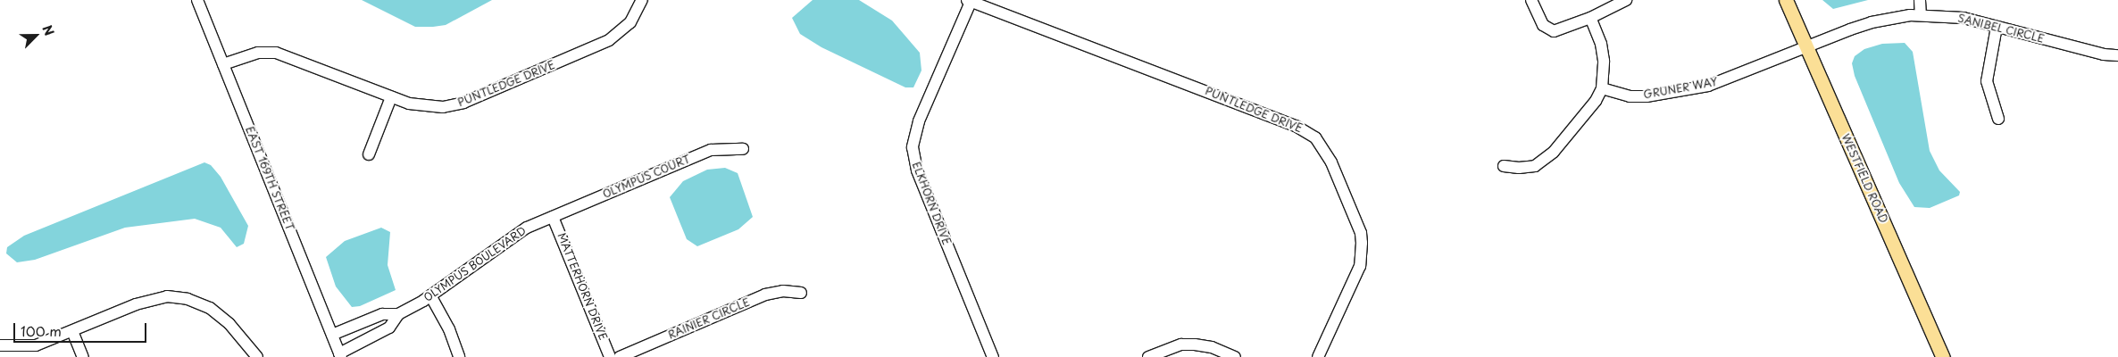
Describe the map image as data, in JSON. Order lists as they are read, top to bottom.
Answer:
{
  "streets": {
    "main road": ["WESTFIELD ROAD"],
    "street": [
      "SANIBEL CIRCLE",
      "PUNTLEDGE DRIVE",
      "GRUNER WAY",
      "OLYMPUS COURT",
      "EAST 169TH STREET",
      "ELKHORN DRIVE",
      "OLYMPUS BOULEVARD",
      "MATTERHORN DRIVE",
      "RAINIER CIRCLE"
    ]
  },
  "crossings": [
    ["SANIBEL CIRCLE", "GRUNER WAY"],
    ["SANIBEL CIRCLE", "WESTFIELD ROAD"],
    ["PUNTLEDGE DRIVE", "EAST 169TH STREET"],
    ["PUNTLEDGE DRIVE", "ELKHORN DRIVE"],
    ["GRUNER WAY", "WESTFIELD ROAD"],
    ["OLYMPUS COURT", "OLYMPUS BOULEVARD"],
    ["OLYMPUS COURT", "MATTERHORN DRIVE"],
    ["EAST 169TH STREET", "OLYMPUS BOULEVARD"],
    ["OLYMPUS BOULEVARD", "MATTERHORN DRIVE"]
  ],
  "scale_bar": "100 m",
  "north": "top right"
}
